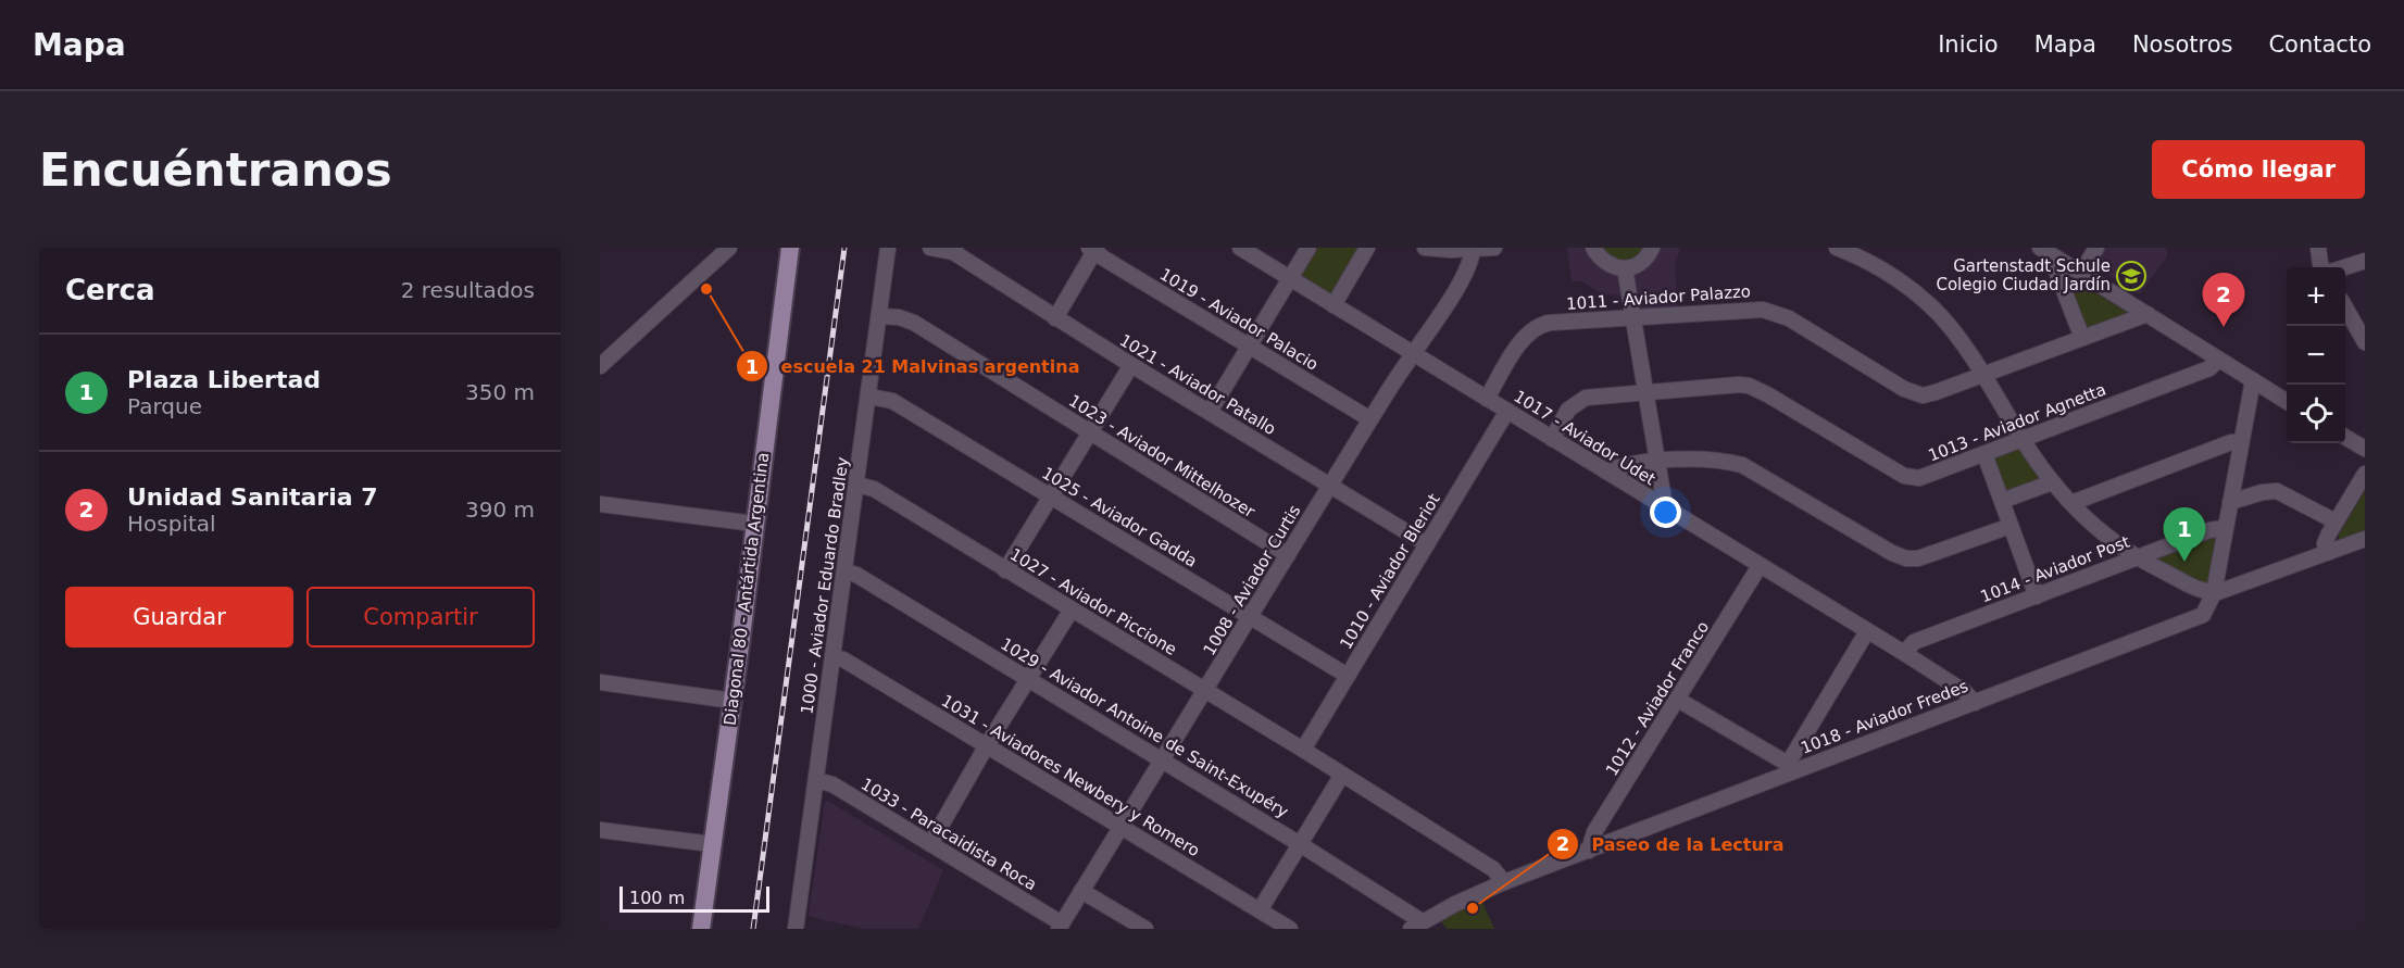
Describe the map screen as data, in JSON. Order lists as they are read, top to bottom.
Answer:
{
  "streets": {
    "main road": ["Diagonal 80 - Antártida Argentina"],
    "street": [
      "1011 - Aviador Palazzo",
      "1019 - Aviador Palacio",
      "1021 - Aviador Patallo",
      "1013 - Aviador Agnetta",
      "1017 - Aviador Udet",
      "1023 - Aviador Mittelhozer",
      "1025 - Aviador Gadda",
      "1014 - Aviador Post",
      "1010 - Aviador Bleriot",
      "1008 - Aviador Curtis",
      "1000 - Aviador Eduardo Bradley",
      "1027 - Aviador Piccione",
      "1012 - Aviador Franco",
      "1018 - Aviador Fredes",
      "1029 - Aviador Antoine de Saint-Exupéry",
      "1031 - Aviadores Newbery y Romero",
      "1033 - Paracaidista Roca"
    ]
  },
  "crossings": [
    ["1011 - Aviador Palazzo", "1017 - Aviador Udet"],
    ["1019 - Aviador Palacio", "1008 - Aviador Curtis"],
    ["1021 - Aviador Patallo", "1010 - Aviador Bleriot"],
    ["1021 - Aviador Patallo", "1008 - Aviador Curtis"],
    ["1013 - Aviador Agnetta", "1017 - Aviador Udet"],
    ["1017 - Aviador Udet", "1014 - Aviador Post"],
    ["1017 - Aviador Udet", "1010 - Aviador Bleriot"],
    ["1017 - Aviador Udet", "1008 - Aviador Curtis"],
    ["1017 - Aviador Udet", "1012 - Aviador Franco"],
    ["1017 - Aviador Udet", "1018 - Aviador Fredes"],
    ["1023 - Aviador Mittelhozer", "1008 - Aviador Curtis"],
    ["1023 - Aviador Mittelhozer", "1000 - Aviador Eduardo Bradley"],
    ["1025 - Aviador Gadda", "1010 - Aviador Bleriot"],
    ["1025 - Aviador Gadda", "1008 - Aviador Curtis"],
    ["1025 - Aviador Gadda", "1000 - Aviador Eduardo Bradley"],
    ["1010 - Aviador Bleriot", "1027 - Aviador Piccione"],
    ["1008 - Aviador Curtis", "1027 - Aviador Piccione"],
    ["1008 - Aviador Curtis", "1029 - Aviador Antoine de Saint-Exupéry"],
    ["1008 - Aviador Curtis", "1031 - Aviadores Newbery y Romero"],
    ["1008 - Aviador Curtis", "1033 - Paracaidista Roca"],
    ["1000 - Aviador Eduardo Bradley", "1027 - Aviador Piccione"],
    ["1000 - Aviador Eduardo Bradley", "1029 - Aviador Antoine de Saint-Exupéry"],
    ["1000 - Aviador Eduardo Bradley", "1031 - Aviadores Newbery y Romero"],
    ["1000 - Aviador Eduardo Bradley", "1033 - Paracaidista Roca"],
    ["1027 - Aviador Piccione", "1018 - Aviador Fredes"],
    ["1012 - Aviador Franco", "1018 - Aviador Fredes"],
    ["1018 - Aviador Fredes", "1029 - Aviador Antoine de Saint-Exupéry"]
  ],
  "places": {
    "school or university": ["Gartenstadt Schule Colegio Ciudad Jardín"],
    "other": ["escuela 21 Malvinas argentina", "Paseo de la Lectura"]
  },
  "scale_bar": "100 m",
  "page": {
    "header": "Mapa",
    "nav": [
      "Inicio",
      "Mapa",
      "Nosotros",
      "Contacto"
    ],
    "buttons": [
      "Cómo llegar",
      ["Guardar", "Compartir"]
    ],
    "title": "Encuéntranos",
    "heading": ["Cerca", "2 resultados"],
    "map_buttons": ["+", "−"],
    "pins": ["2", "1"],
    "list": [
      {
        "mark": "1",
        "name": "Plaza Libertad",
        "note": "Parque",
        "value": "350 m"
      },
      {
        "mark": "2",
        "name": "Unidad Sanitaria 7",
        "note": "Hospital",
        "value": "390 m"
      }
    ],
    "scale": "100 m"
  }
}
